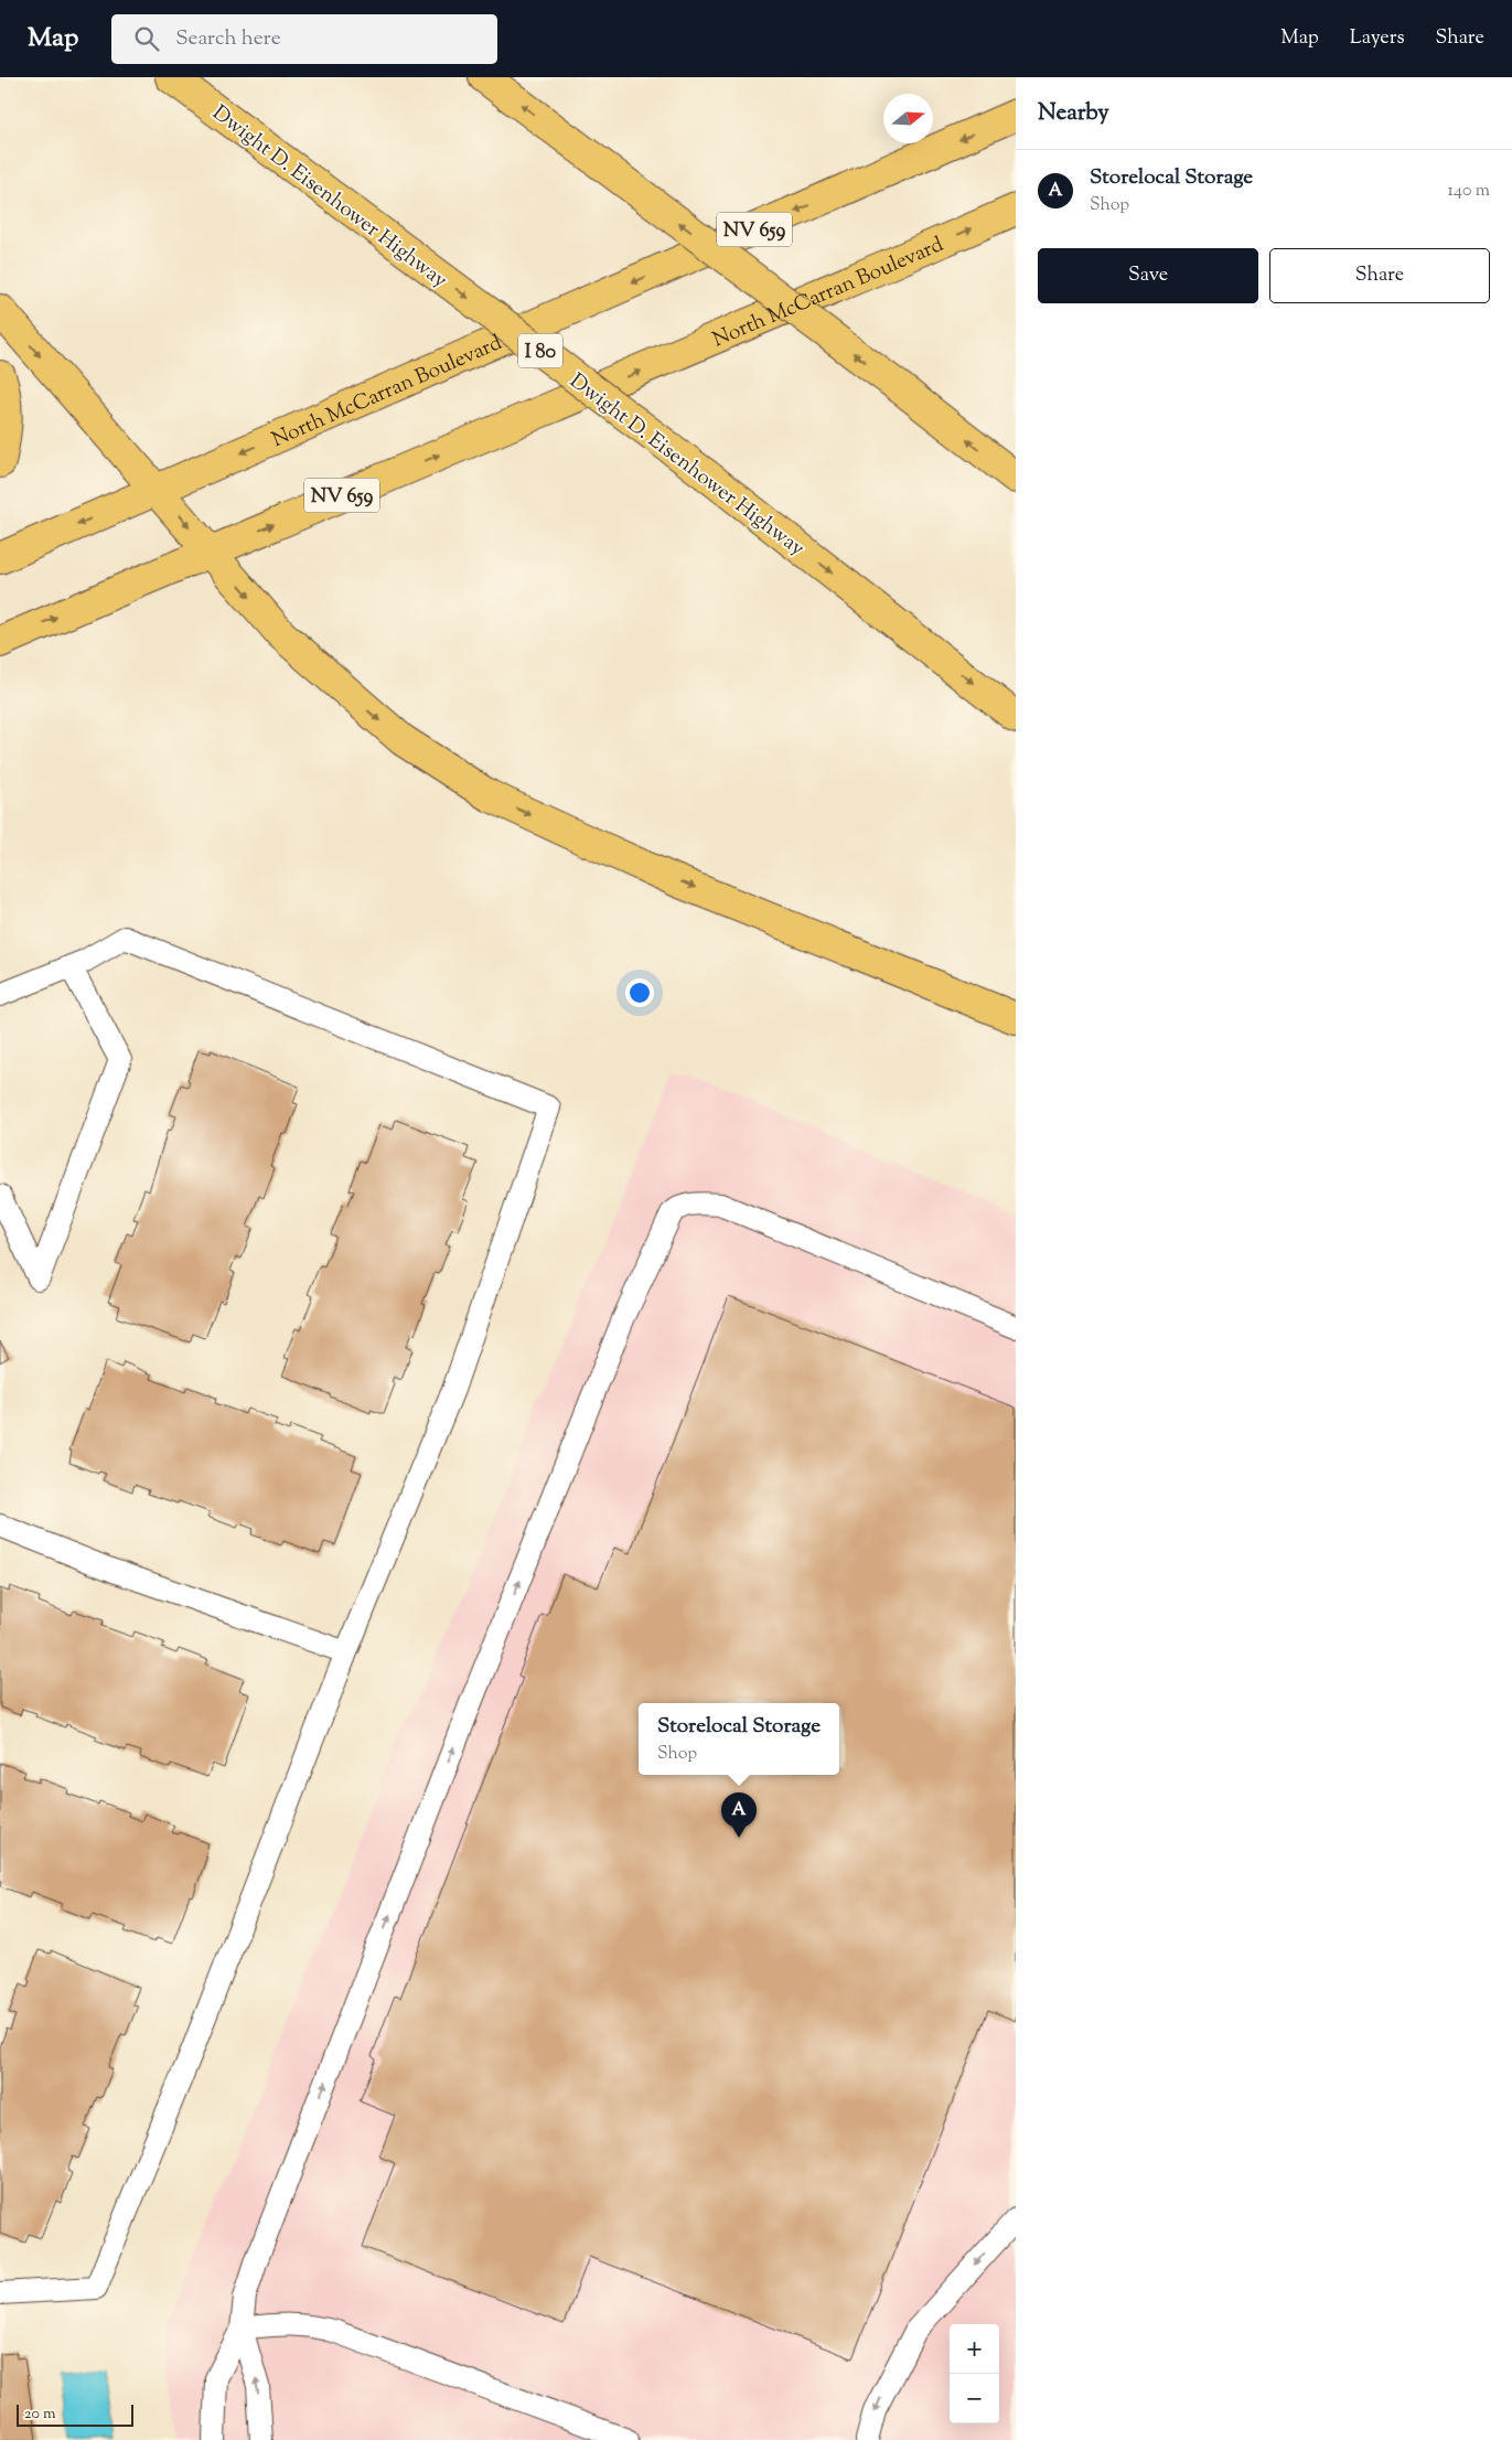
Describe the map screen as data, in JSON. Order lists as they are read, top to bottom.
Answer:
{
  "streets": {
    "main road": [
      "Dwight D. Eisenhower Highway",
      "NV 659",
      "North McCarran Boulevard",
      "I 80"
    ]
  },
  "scale_bar": "20 m",
  "north": "right",
  "page": {
    "header": "Map",
    "search": "Search here",
    "nav": ["Map", "Layers", "Share"],
    "heading": "Nearby",
    "list": [
      {
        "mark": "A",
        "name": "Storelocal Storage",
        "note": "Shop",
        "value": "140 m"
      }
    ],
    "buttons": ["Save", "Share"],
    "popup": ["Storelocal Storage", "Shop"],
    "pins": "A",
    "map_buttons": ["+", "−"],
    "scale": "20 m"
  }
}
